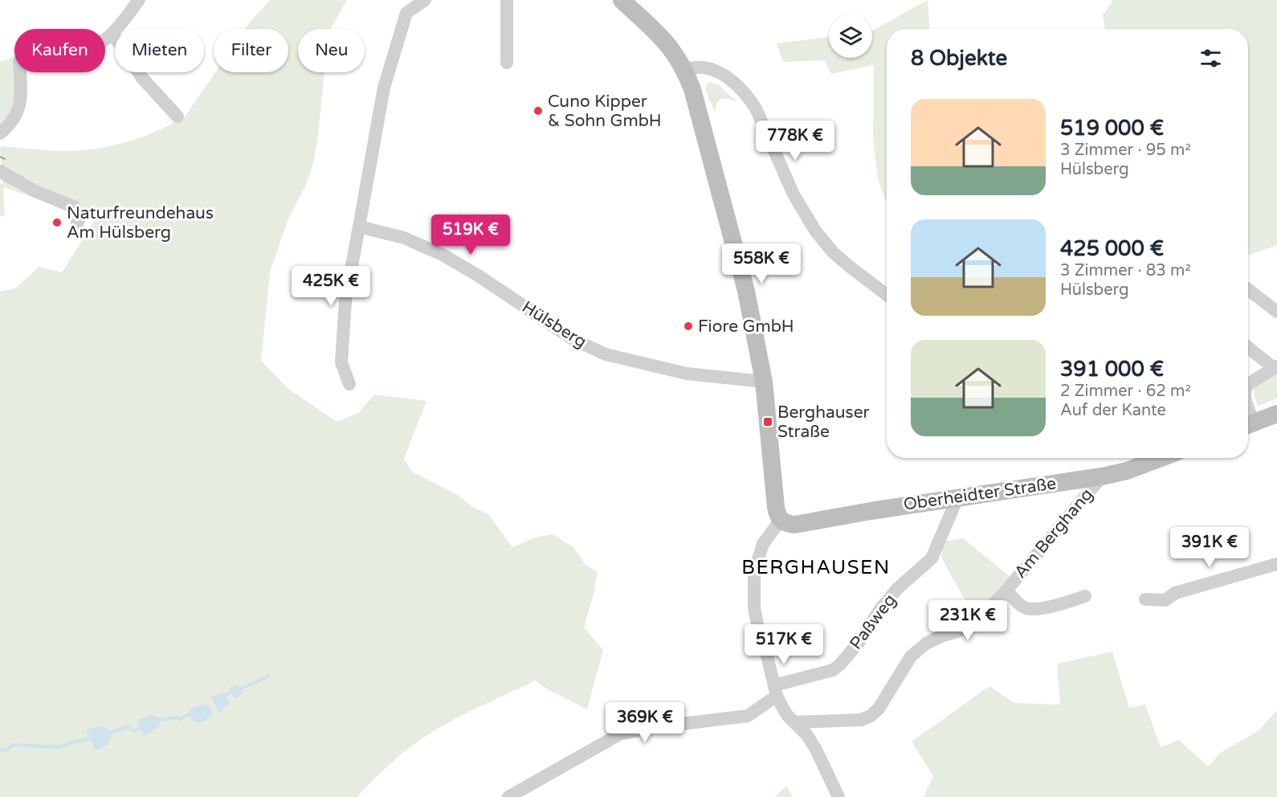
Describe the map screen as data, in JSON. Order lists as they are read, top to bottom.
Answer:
{
  "streets": {
    "street": [
      "Hülsberg",
      "Oberheidter Straße",
      "Am Berghang",
      "Paßweg"
    ]
  },
  "crossings": [
    ["Oberheidter Straße", "Am Berghang"],
    ["Oberheidter Straße", "Paßweg"]
  ],
  "districts": ["BERGHAUSEN"],
  "places": {
    "other": ["Cuno Kipper & Sohn GmbH", "Naturfreundehaus Am Hülsberg", "Fiore GmbH"],
    "transit": ["Berghauser Straße"]
  },
  "page": {
    "chip": [
      "Kaufen",
      "Mieten",
      "Filter",
      "Neu"
    ],
    "heading": "8 Objekte",
    "list": [
      {
        "name": "519 000 €",
        "note": "3 Zimmer · 95 m² · Hülsberg"
      },
      {
        "name": "425 000 €",
        "note": "3 Zimmer · 83 m² · Hülsberg"
      },
      {
        "name": "391 000 €",
        "note": "2 Zimmer · 62 m² · Auf der Kante"
      }
    ],
    "price": [
      "778K €",
      "519K €",
      "558K €",
      "425K €",
      "391K €",
      "231K €",
      "517K €",
      "369K €"
    ]
  }
}
